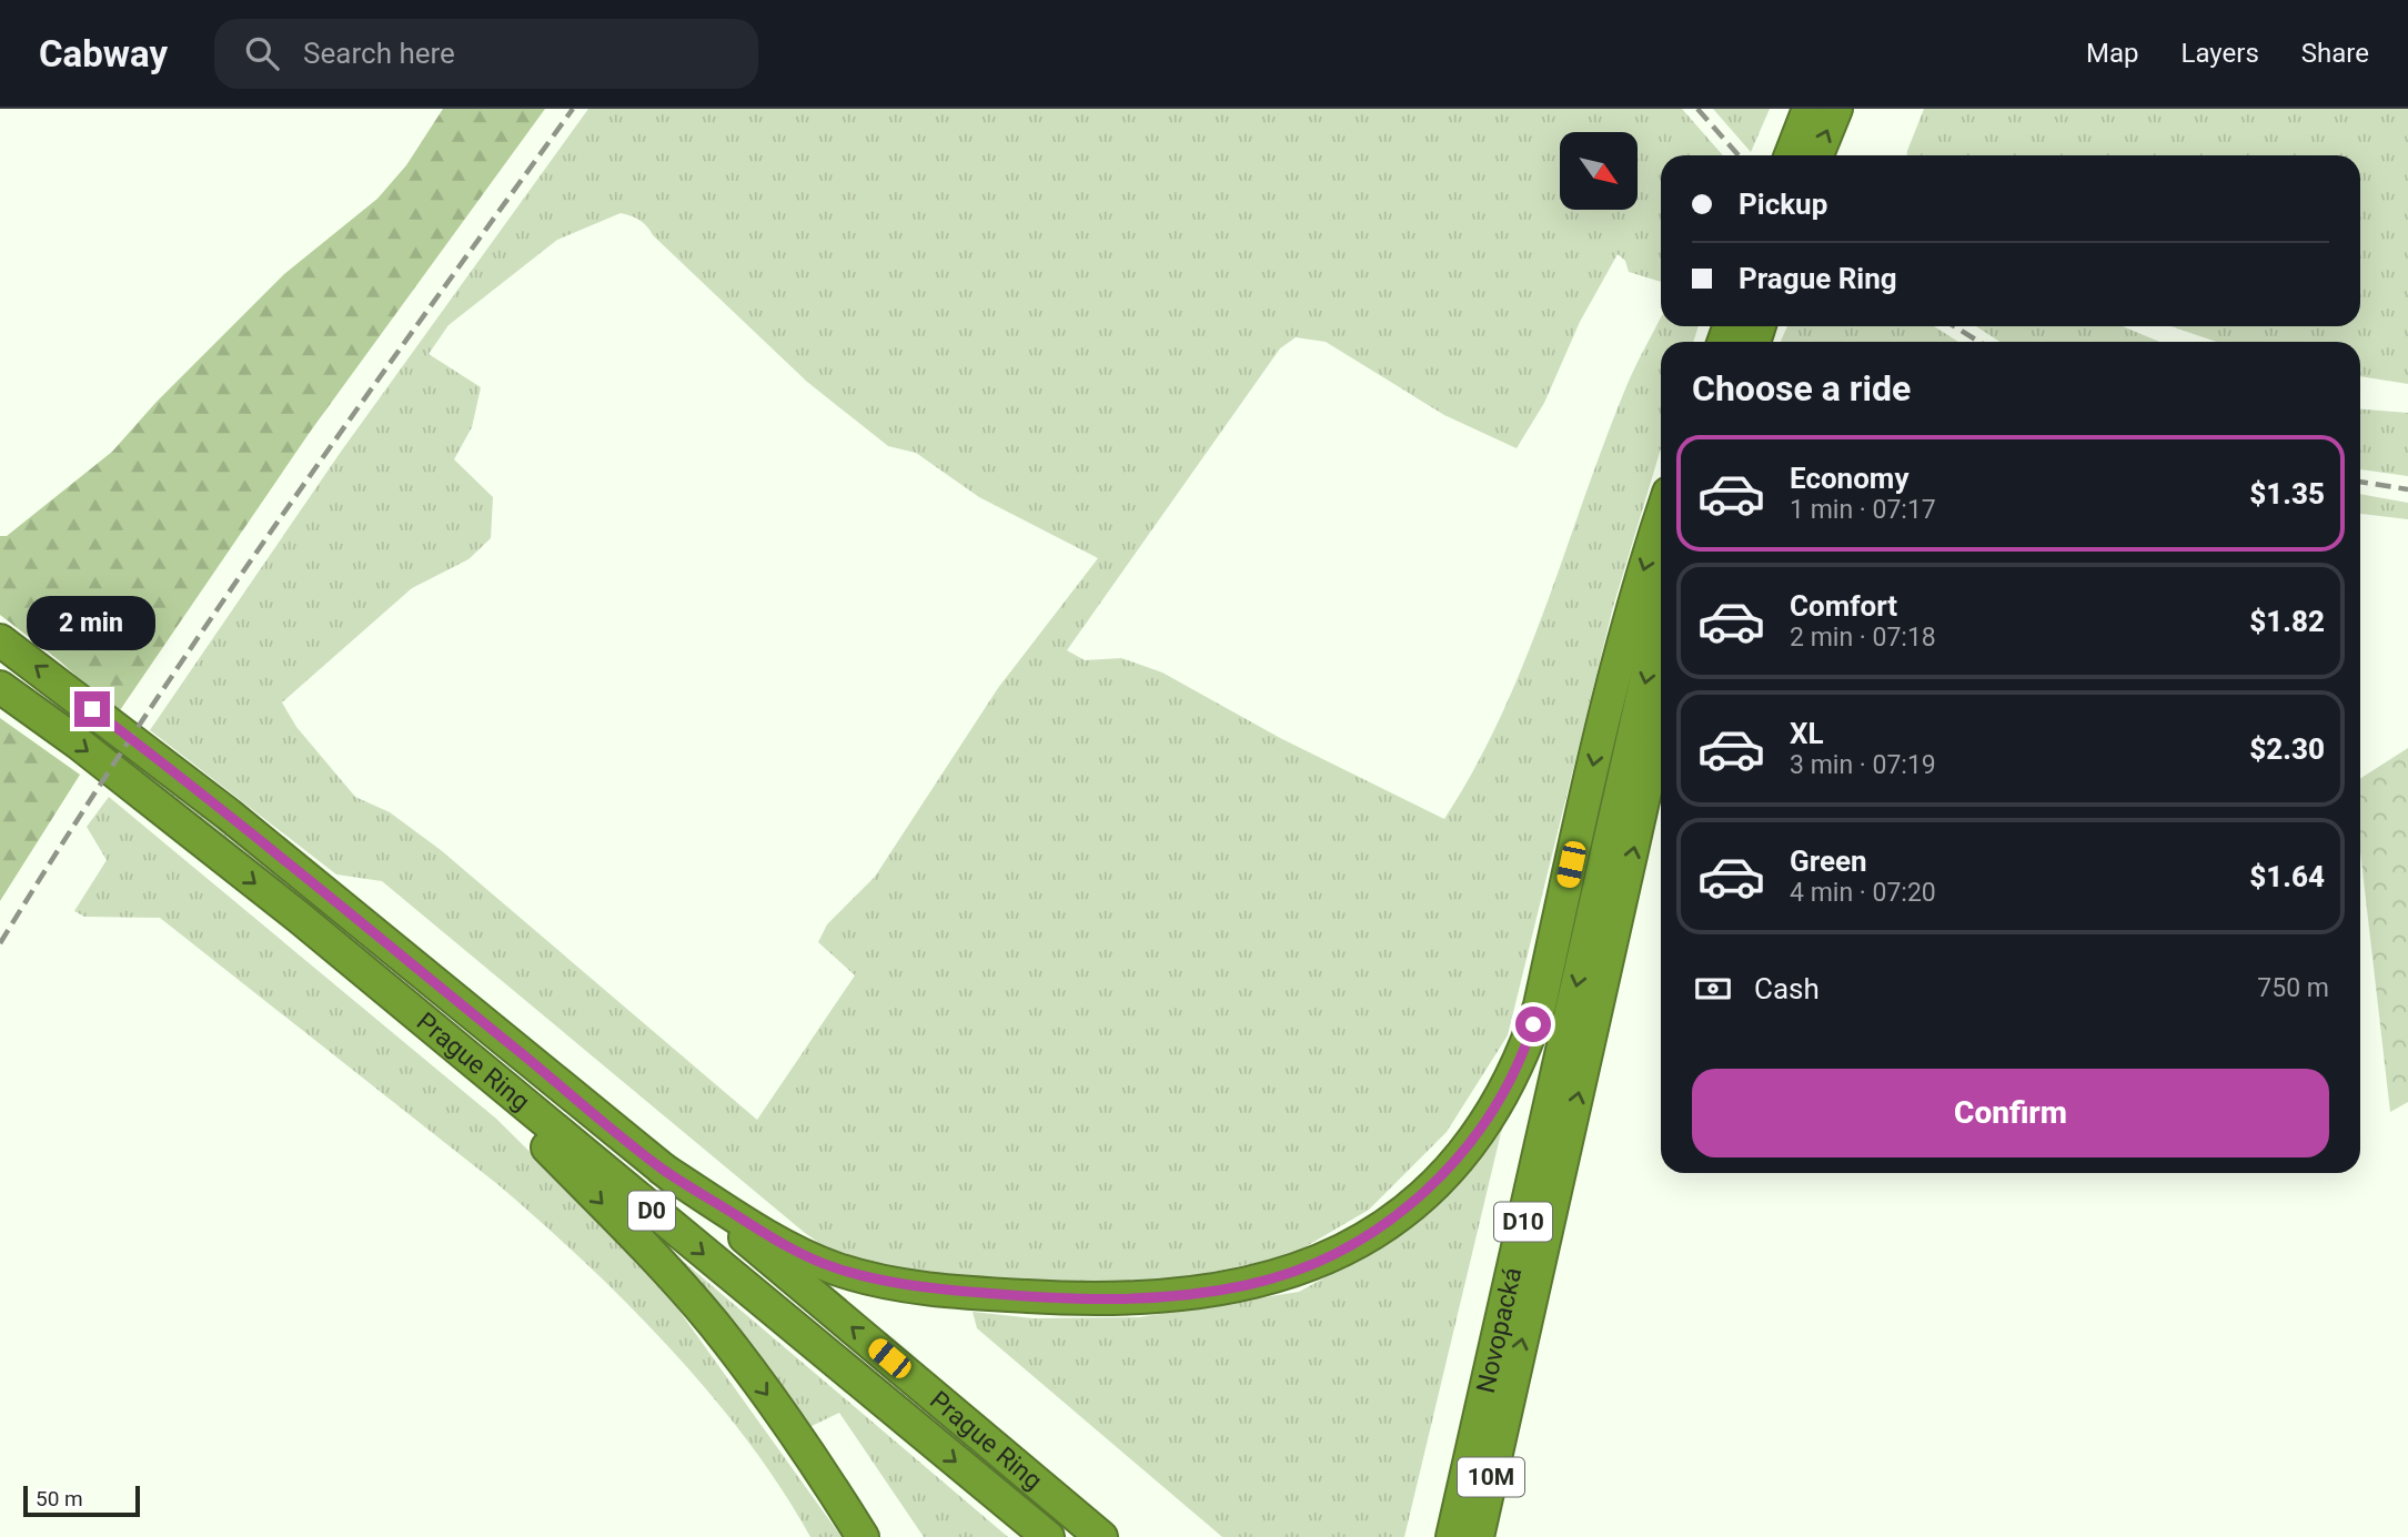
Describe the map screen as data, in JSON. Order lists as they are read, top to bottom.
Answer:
{
  "streets": {
    "highway": [
      "Prague Ring",
      "D0",
      "D10",
      "Novopacká",
      "10M"
    ]
  },
  "scale_bar": "50 m",
  "north": "bottom right",
  "page": {
    "header": "Cabway",
    "search": "Search here",
    "nav": ["Map", "Layers", "Share"],
    "banner": ["Pickup", "Prague Ring"],
    "heading": "Choose a ride",
    "list": [
      {
        "name": "Economy",
        "note": "1 min · 07:17",
        "value": "$1.35"
      },
      {
        "name": "Comfort",
        "note": "2 min · 07:18",
        "value": "$1.82"
      },
      {
        "name": "XL",
        "note": "3 min · 07:19",
        "value": "$2.30"
      },
      {
        "name": "Green",
        "note": "4 min · 07:20",
        "value": "$1.64"
      }
    ],
    "bubble": "2 min",
    "pay": ["Cash", "750 m"],
    "buttons": "Confirm",
    "scale": "50 m"
  }
}
